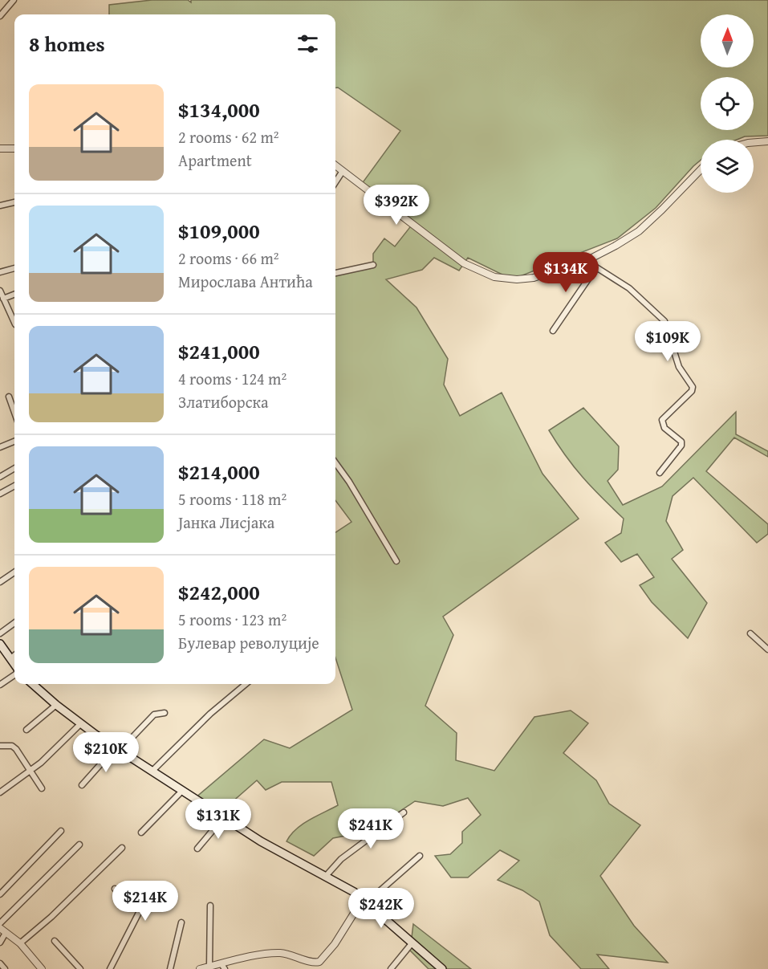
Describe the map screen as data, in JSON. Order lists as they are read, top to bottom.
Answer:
{
  "north": "top",
  "page": {
    "heading": "8 homes",
    "list": [
      {
        "name": "$134,000",
        "note": "2 rooms · 62 m² · Apartment"
      },
      {
        "name": "$109,000",
        "note": "2 rooms · 66 m² · Мирослава Антића"
      },
      {
        "name": "$241,000",
        "note": "4 rooms · 124 m² · Златиборска"
      },
      {
        "name": "$214,000",
        "note": "5 rooms · 118 m² · Јанка Лисјака"
      },
      {
        "name": "$242,000",
        "note": "5 rooms · 123 m² · Булевар револуције"
      }
    ],
    "price": [
      "$392K",
      "$134K",
      "$109K",
      "$210K",
      "$131K",
      "$241K",
      "$214K",
      "$242K"
    ]
  }
}
